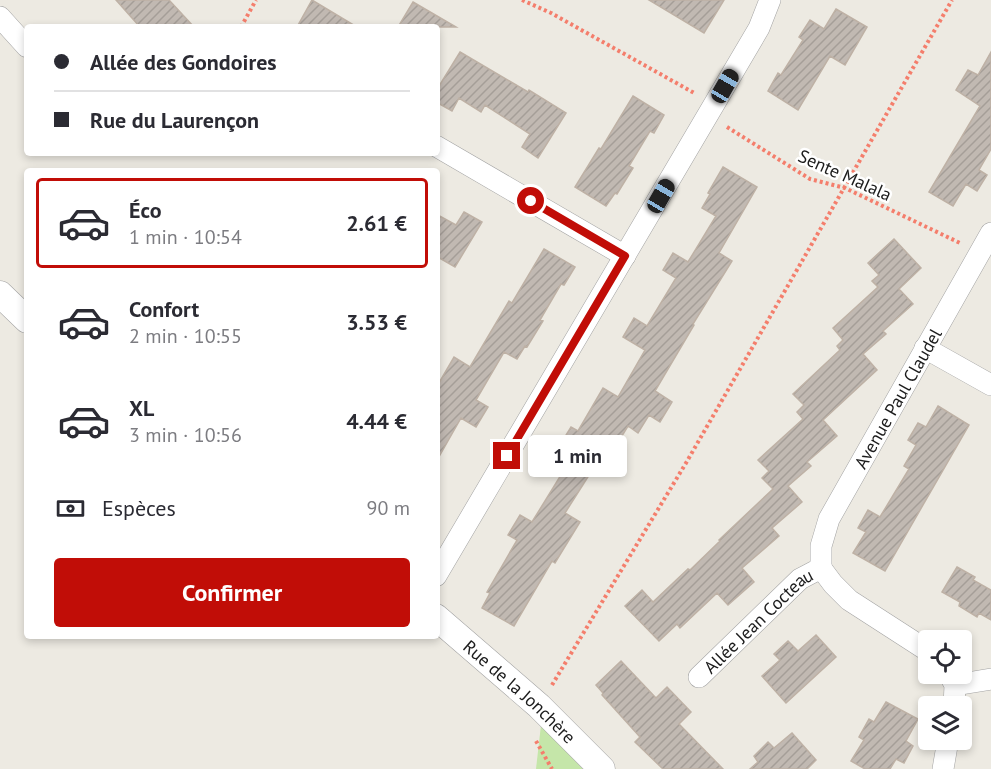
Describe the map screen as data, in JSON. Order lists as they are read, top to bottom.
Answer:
{
  "streets": {
    "street": ["Avenue Paul Claudel", "Allée Jean Cocteau", "Rue de la Jonchère"],
    "path": ["Sente Malala"]
  },
  "crossings": [
    ["Sente Malala", "Avenue Paul Claudel"],
    ["Avenue Paul Claudel", "Allée Jean Cocteau"]
  ],
  "page": {
    "banner": ["Allée des Gondoires", "Rue du Laurençon"],
    "list": [
      {
        "name": "Éco",
        "note": "1 min · 10:54",
        "value": "2.61 €"
      },
      {
        "name": "Confort",
        "note": "2 min · 10:55",
        "value": "3.53 €"
      },
      {
        "name": "XL",
        "note": "3 min · 10:56",
        "value": "4.44 €"
      }
    ],
    "bubble": "1 min",
    "pay": ["Espèces", "90 m"],
    "buttons": "Confirmer"
  }
}
